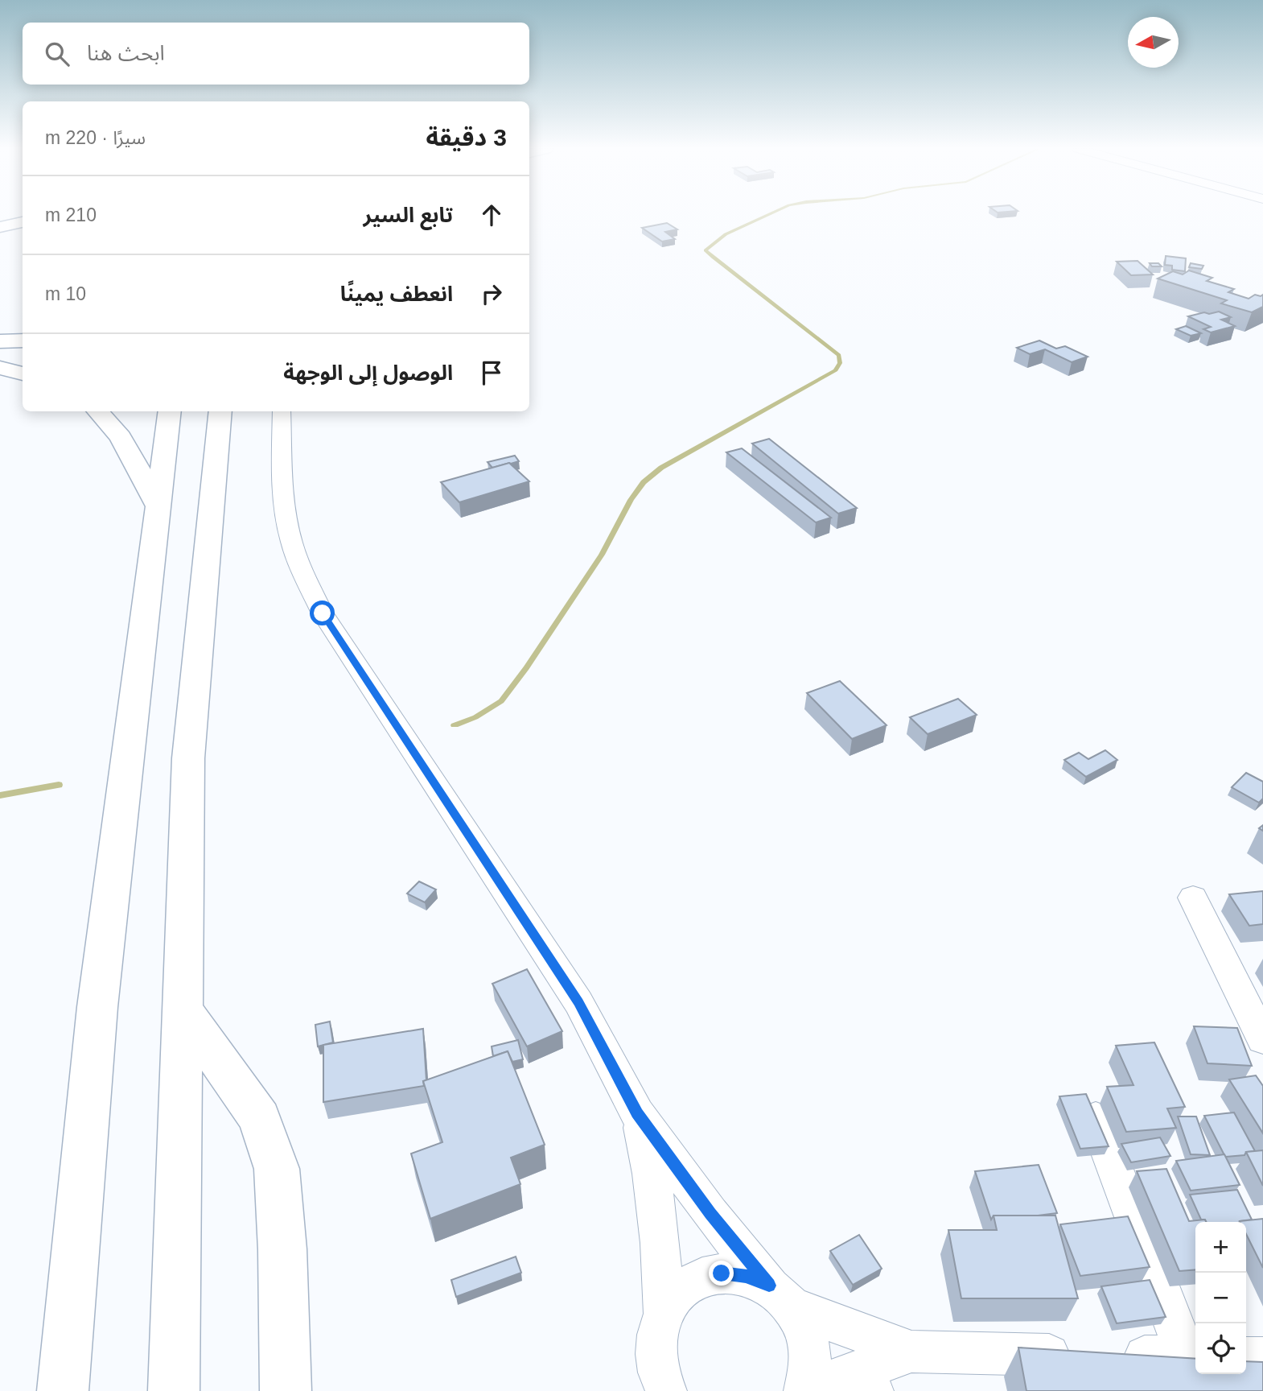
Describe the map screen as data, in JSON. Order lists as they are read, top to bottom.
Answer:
{
  "north": "left",
  "page": {
    "search": "ابحث هنا",
    "heading": ["3 دقيقة", "سيرًا · 220 m"],
    "list": [
      ["تابع السير", "210 m"],
      ["انعطف يمينًا", "10 m"],
      "الوصول إلى الوجهة"
    ],
    "map_buttons": ["+", "−"]
  }
}
